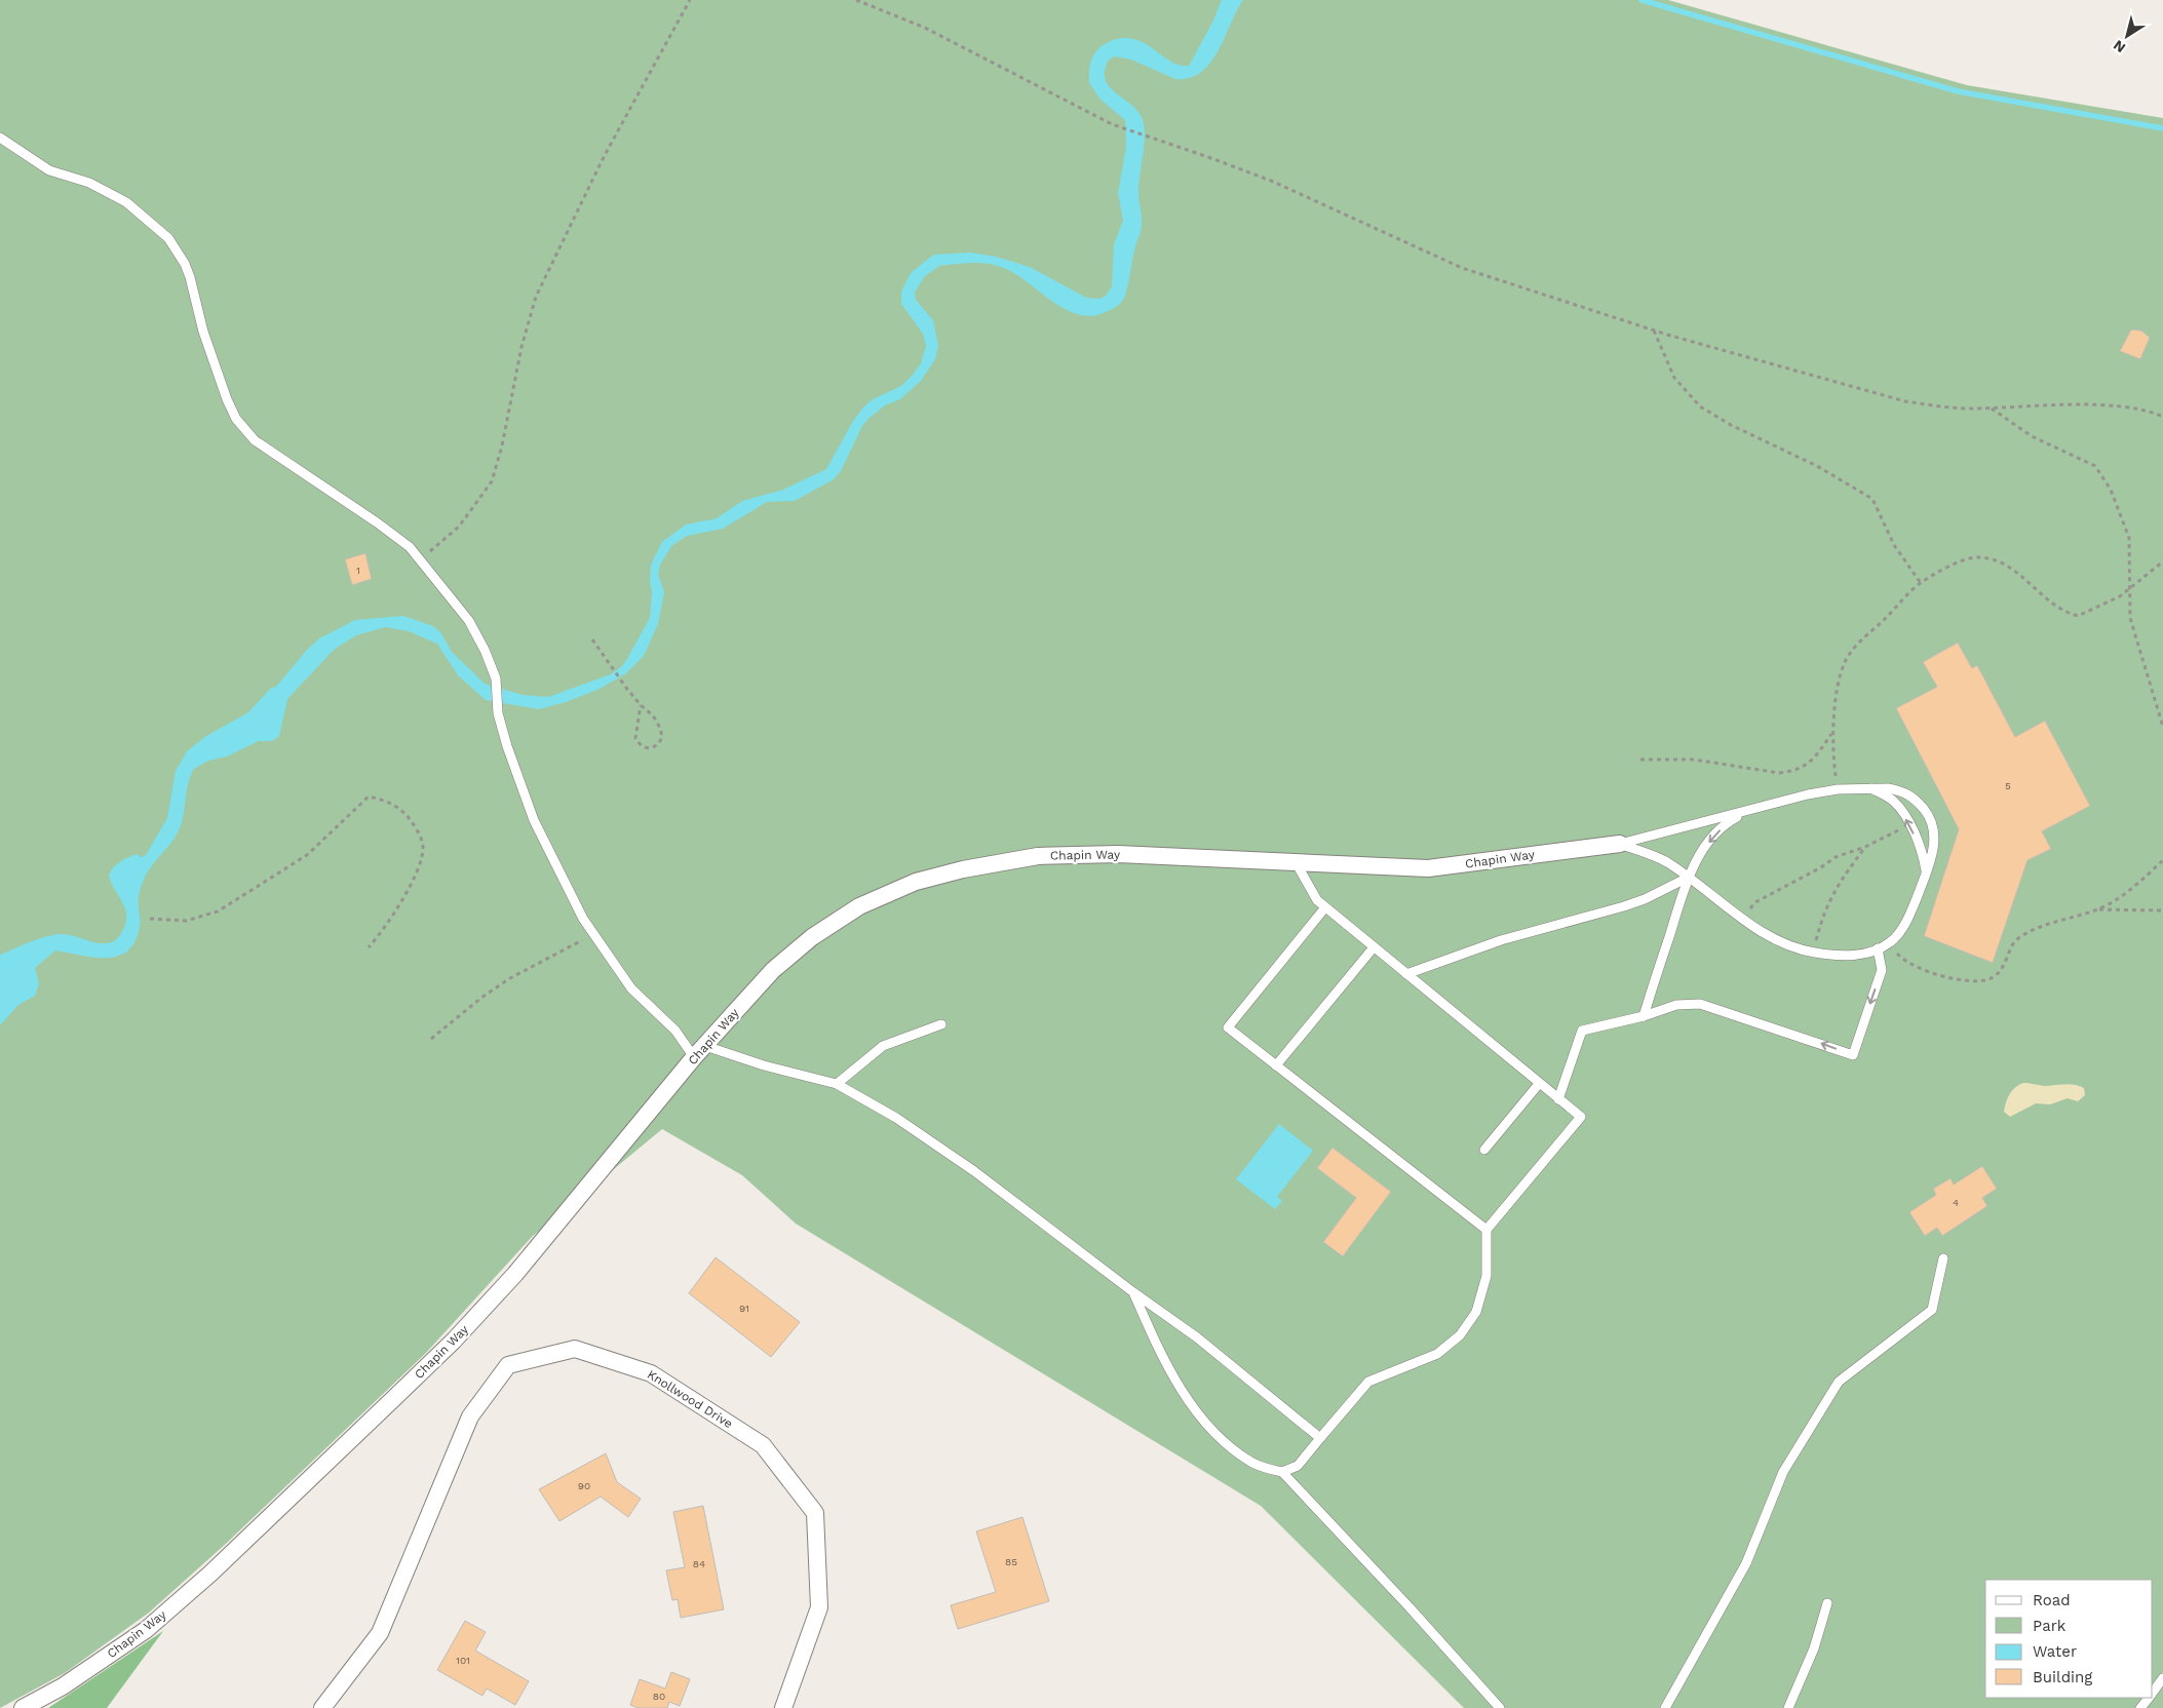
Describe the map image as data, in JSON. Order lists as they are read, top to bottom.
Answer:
{
  "streets": {
    "street": ["Chapin Way", "Knollwood Drive"]
  },
  "house_numbers": [
    "1",
    "5",
    "4",
    "91",
    "90",
    "85",
    "84",
    "101",
    "80"
  ],
  "legend": [
    "Road",
    "Park",
    "Water",
    "Building"
  ],
  "north": "bottom left"
}
